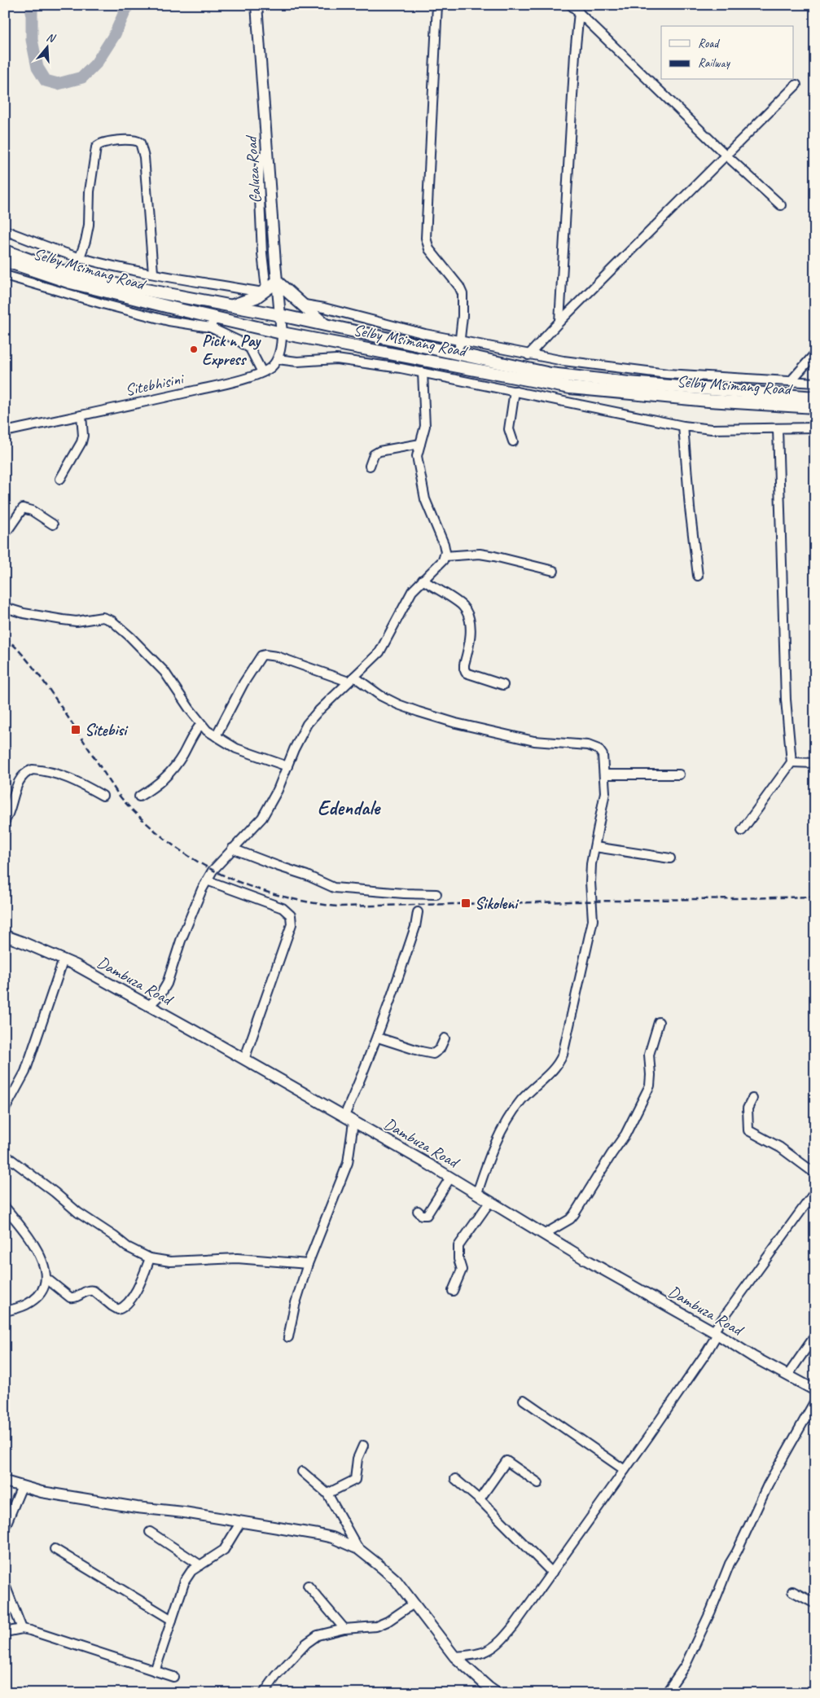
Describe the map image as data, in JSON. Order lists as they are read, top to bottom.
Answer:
{
  "streets": {
    "main road": ["Selby Msimang Road"],
    "street": ["Caluza Road", "Sitebhisini", "Dambuza Road"]
  },
  "crossings": [
    ["Caluza Road", "Selby Msimang Road"]
  ],
  "districts": ["Edendale"],
  "places": {
    "other": ["Pick n Pay Express"],
    "transit": ["Sitebisi", "Sikoleni"]
  },
  "legend": ["Road", "Railway"],
  "north": "top"
}
